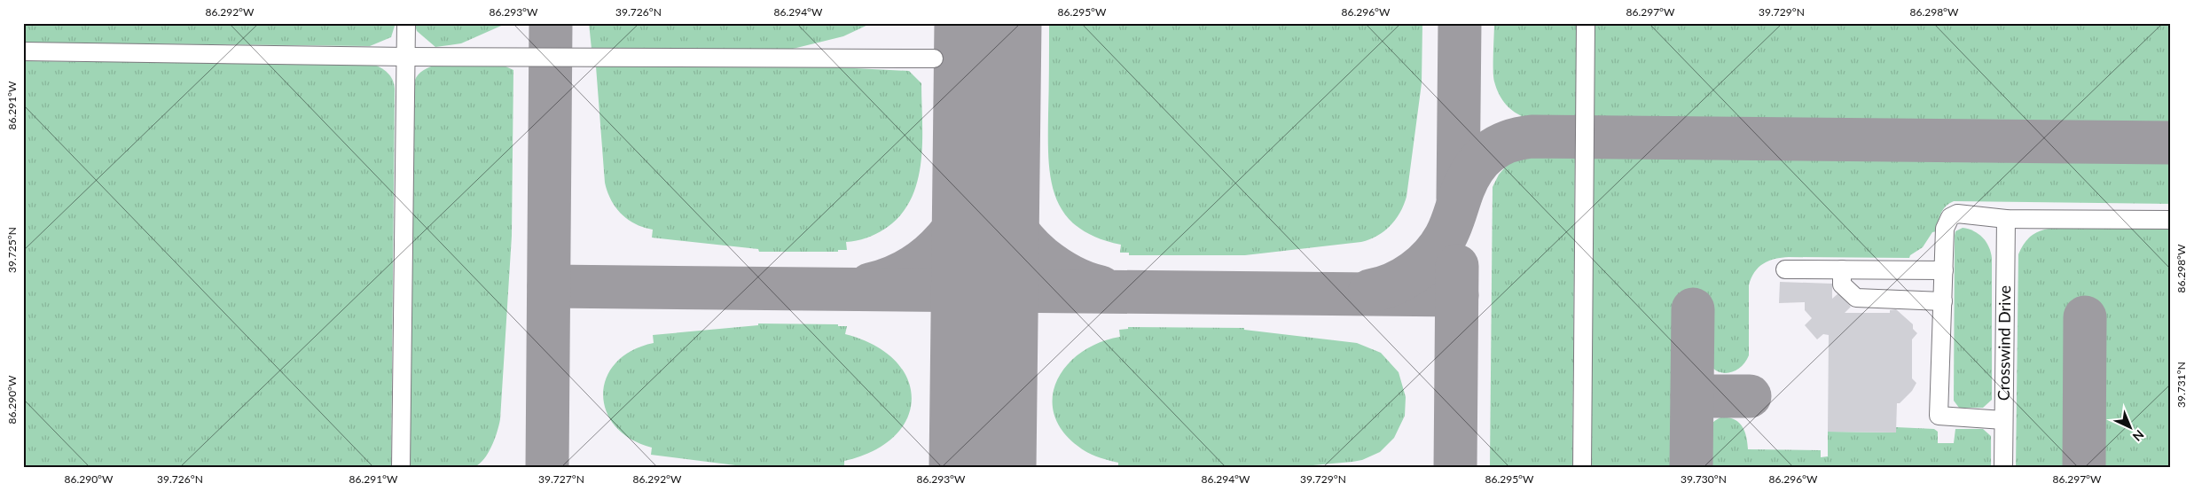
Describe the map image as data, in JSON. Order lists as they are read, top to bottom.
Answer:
{
  "streets": {
    "street": ["Crosswind Drive"]
  },
  "north": "bottom right",
  "coordinates": [
    "86.292°W",
    "86.293°W",
    "39.726°N",
    "86.294°W",
    "86.295°W",
    "86.296°W",
    "86.297°W",
    "39.729°N",
    "86.298°W",
    "86.291°W",
    "39.725°N",
    "39.731°N",
    "86.290°W",
    "39.727°N",
    "39.730°N"
  ]
}
